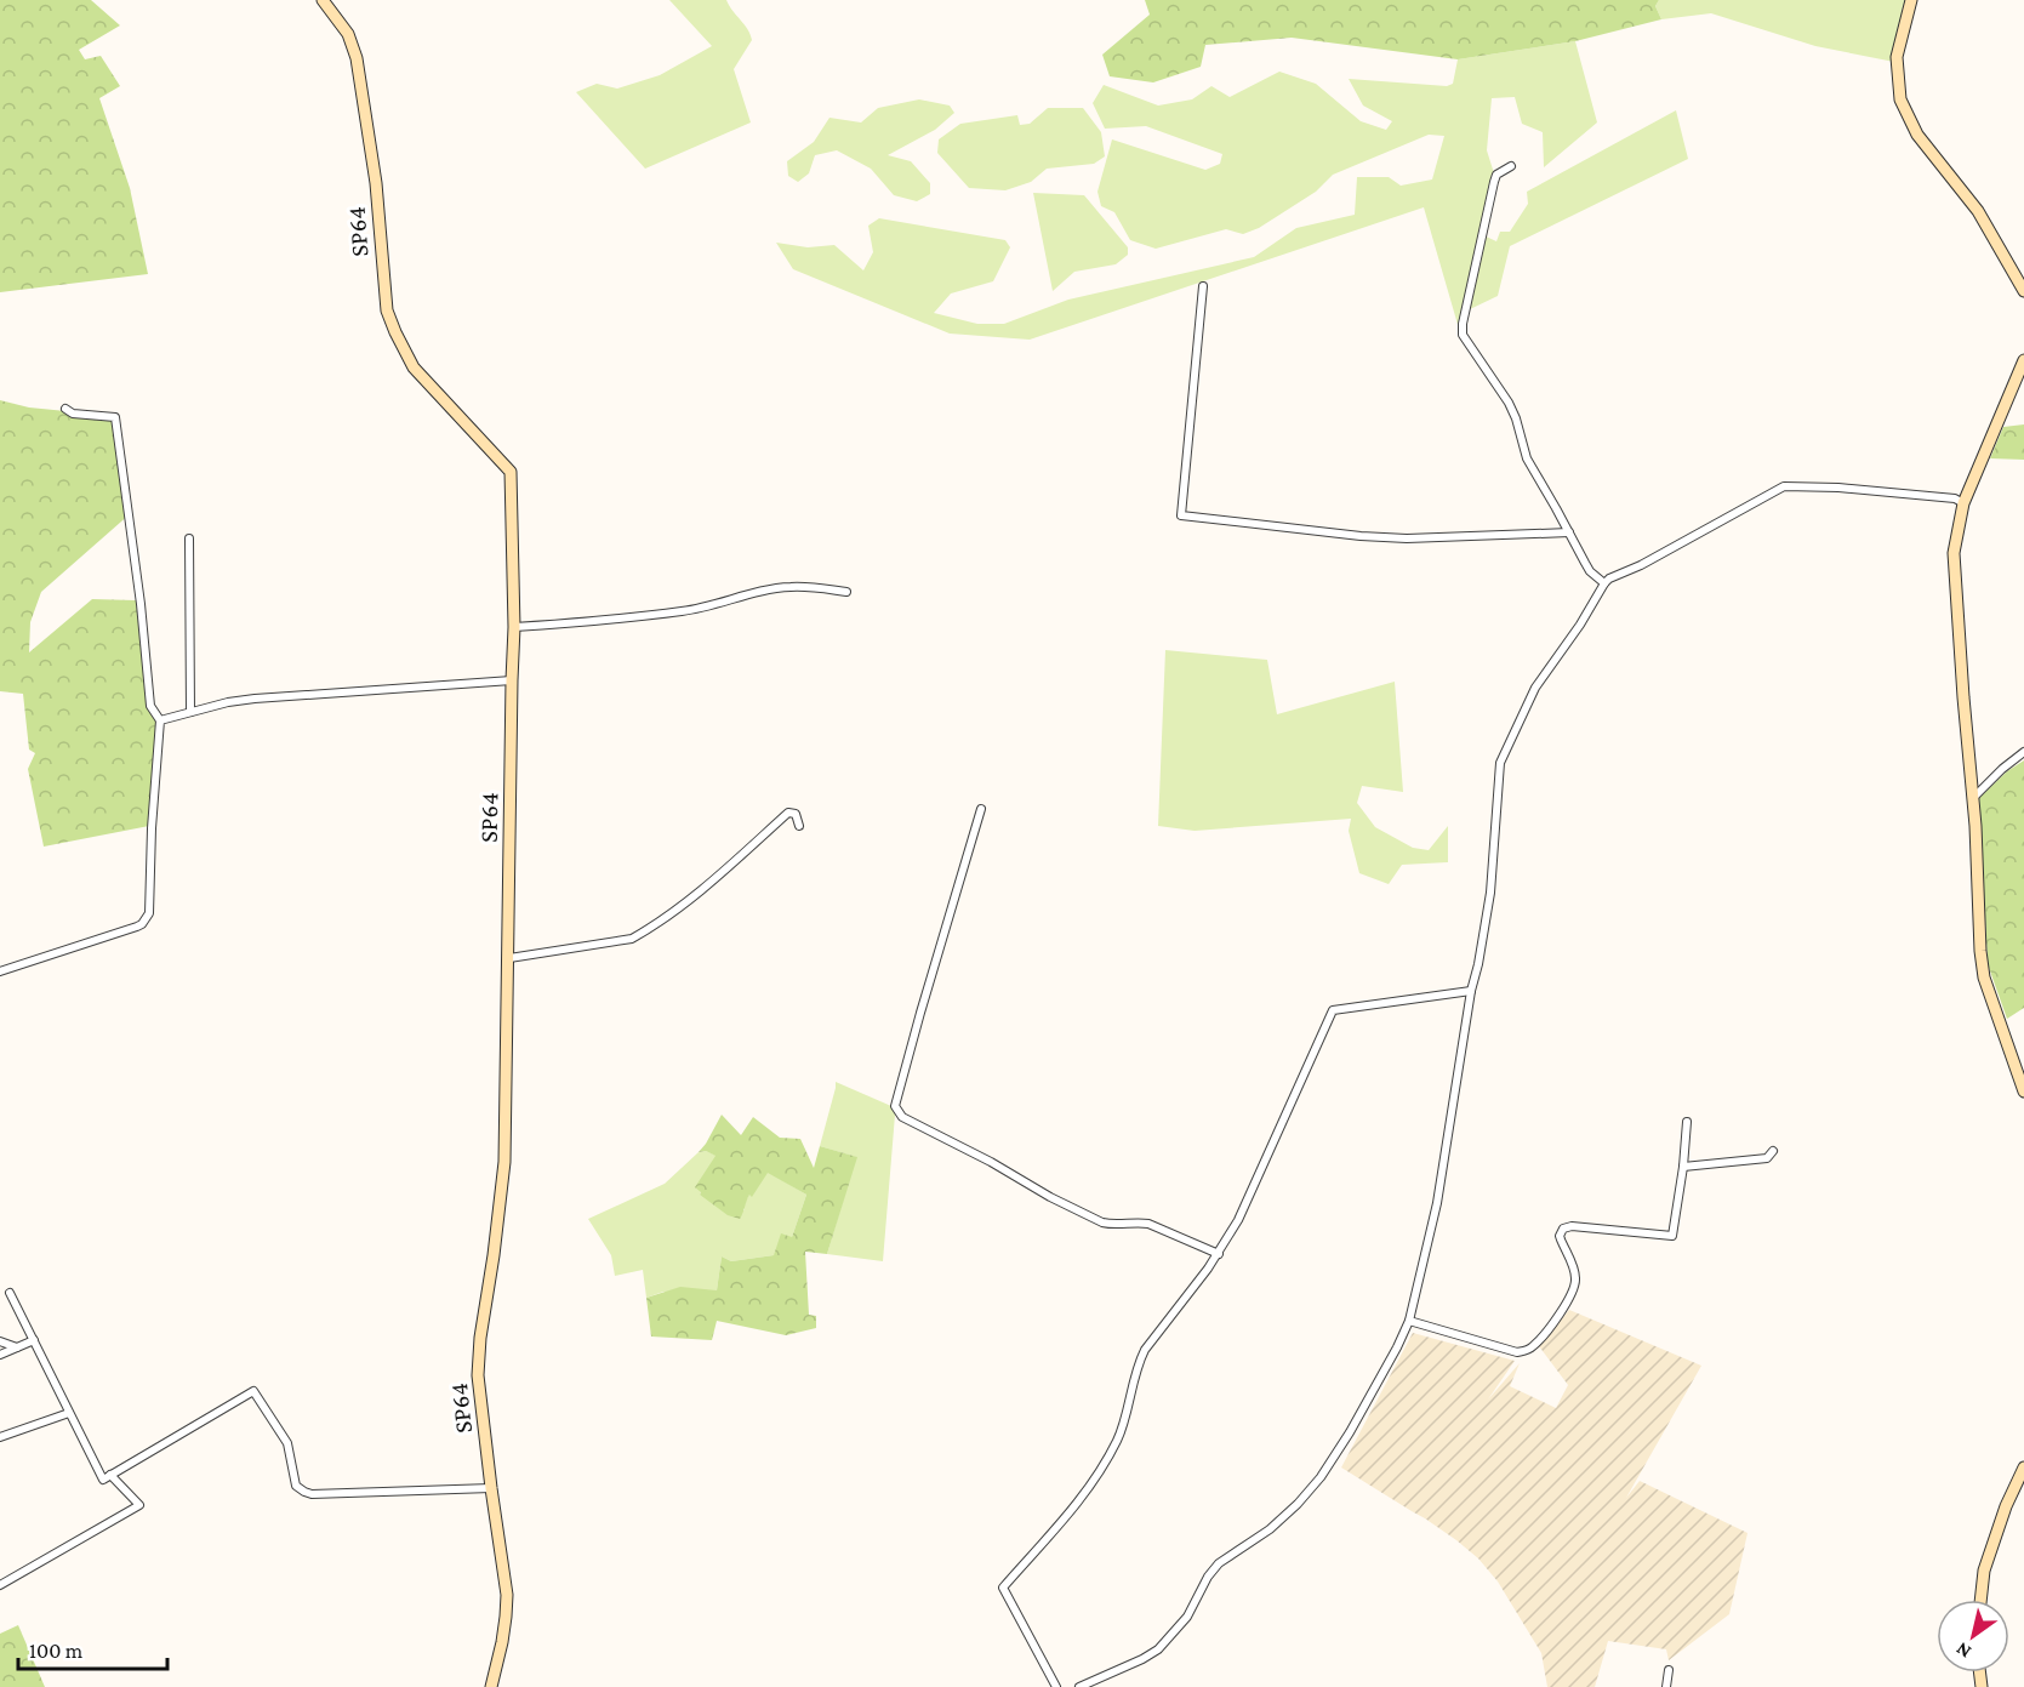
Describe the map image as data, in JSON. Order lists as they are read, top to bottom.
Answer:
{
  "streets": {
    "street": ["SP64"]
  },
  "scale_bar": "100 m",
  "north": "bottom left"
}
